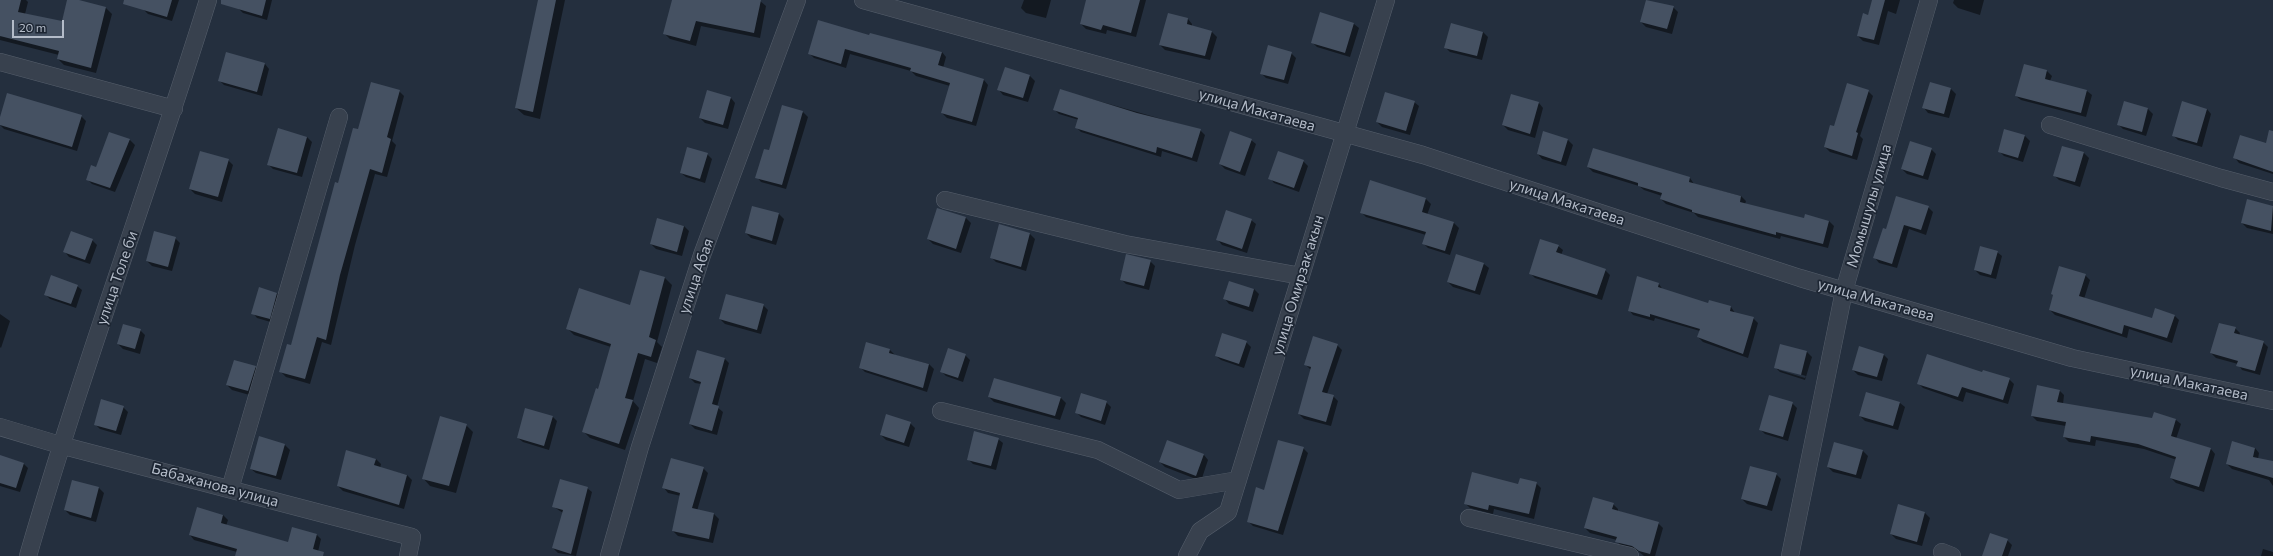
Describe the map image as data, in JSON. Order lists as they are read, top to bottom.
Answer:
{
  "streets": {
    "street": [
      "улица Макатаева",
      "Момышулы улица",
      "улица Абая",
      "улица Толе би",
      "улица Омирзак акын",
      "Бабажанова улица"
    ]
  },
  "crossings": [
    ["улица Макатаева", "Момышулы улица"],
    ["улица Макатаева", "улица Омирзак акын"],
    ["улица Толе би", "Бабажанова улица"]
  ],
  "scale_bar": "20 m"
}
